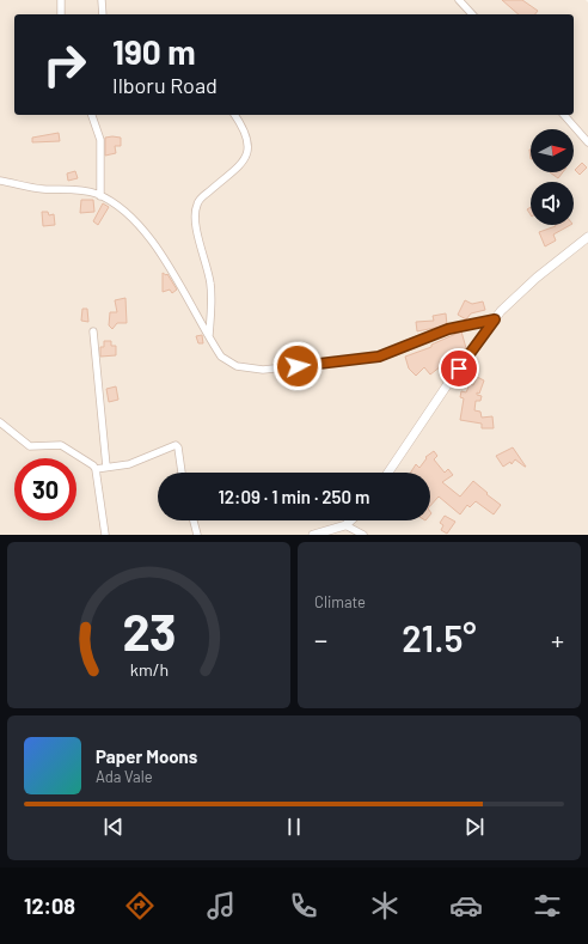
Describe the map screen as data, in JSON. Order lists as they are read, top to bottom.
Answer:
{
  "north": "right",
  "page": {
    "turn": ["190 m", "Ilboru Road"],
    "limit": "30",
    "trip": "12:09 · 1 min · 250 m",
    "tile": "Climate",
    "heat": ["−", "21.5°", "+"],
    "song": ["Paper Moons", "Ada Vale"],
    "tabs": "12:08",
    "gauge": ["23", "km/h"]
  }
}
